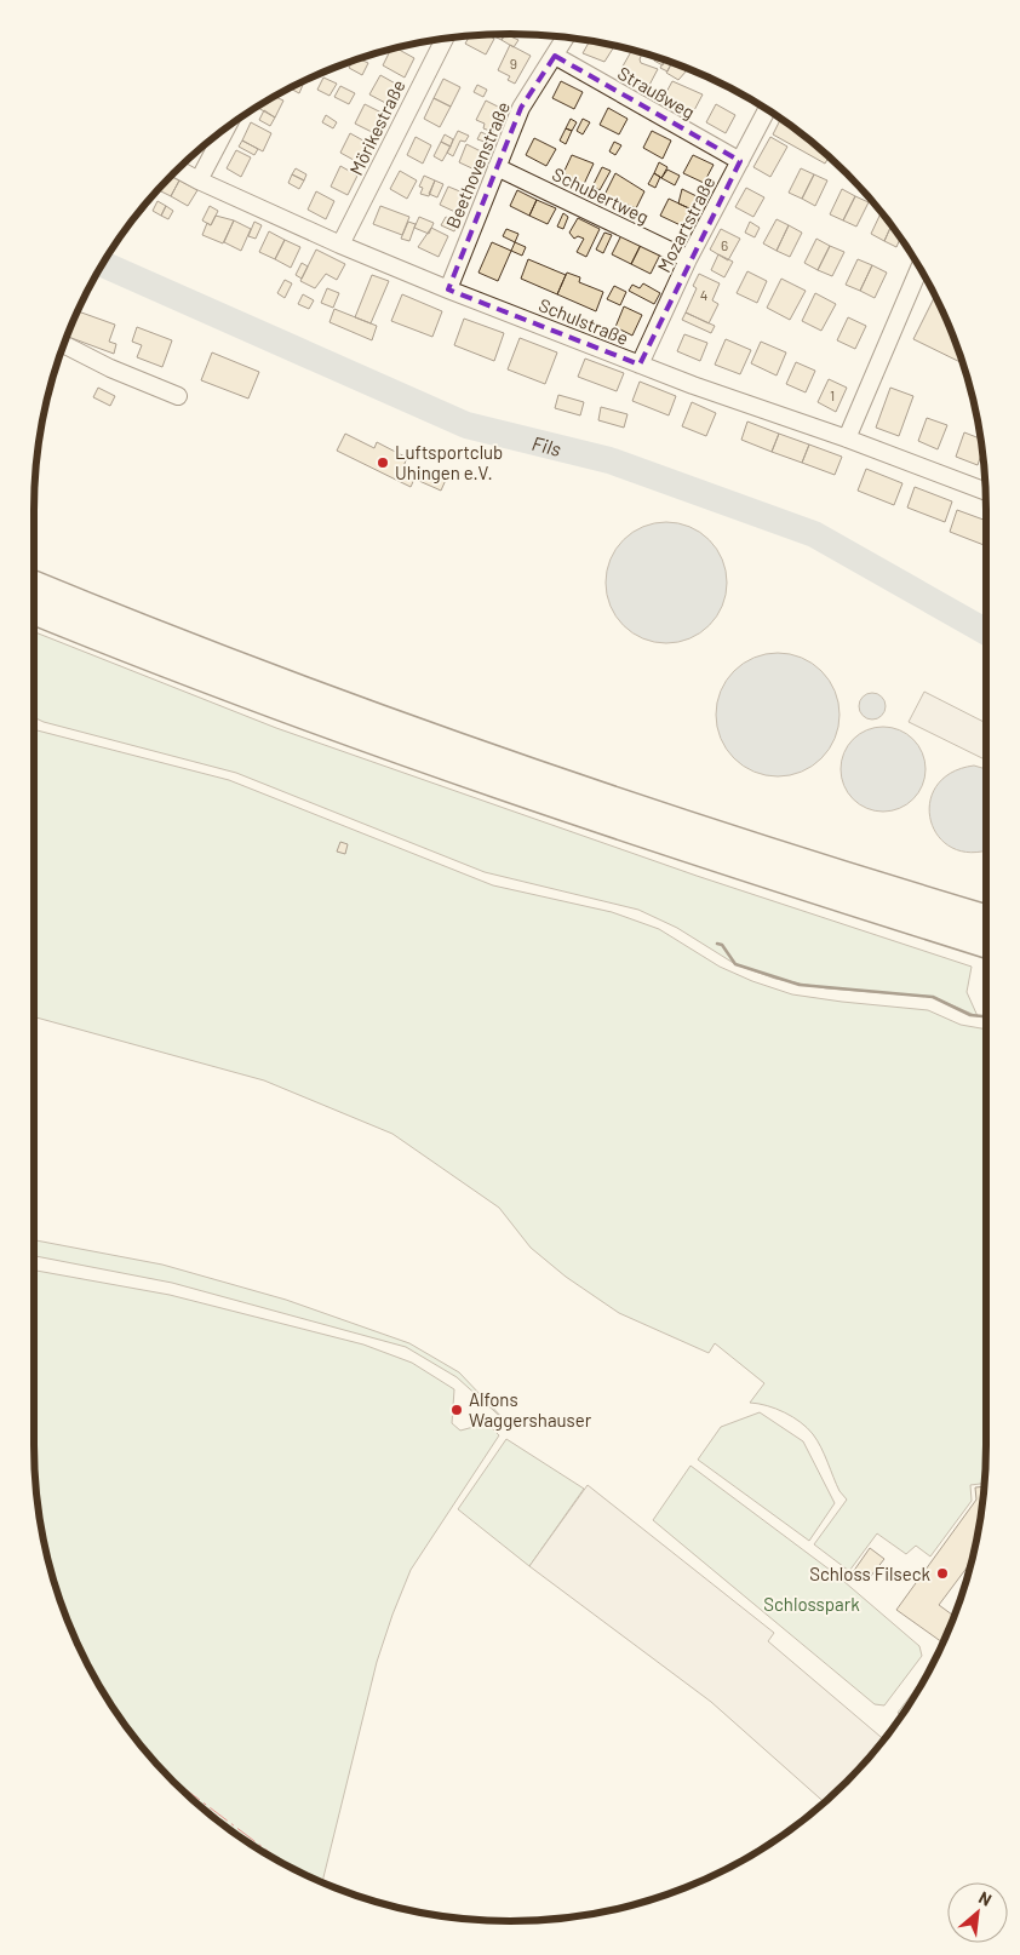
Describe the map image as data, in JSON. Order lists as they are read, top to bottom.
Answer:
{
  "streets": {
    "street": [
      "Straußweg",
      "Mörikestraße",
      "Beethovenstraße",
      "Schubertweg",
      "Mozartstraße",
      "Schulstraße"
    ]
  },
  "crossings": [
    ["Straußweg", "Beethovenstraße"],
    ["Straußweg", "Mozartstraße"],
    ["Mörikestraße", "Schulstraße"],
    ["Beethovenstraße", "Schubertweg"],
    ["Beethovenstraße", "Schulstraße"],
    ["Schubertweg", "Mozartstraße"],
    ["Mozartstraße", "Schulstraße"]
  ],
  "water": ["Fils"],
  "parks": ["Schlosspark"],
  "places": ["Luftsportclub Uhingen e.V.", "Alfons Waggershauser", "Schloss Filseck"],
  "house_numbers": [
    "9",
    "6",
    "4",
    "1"
  ],
  "north": "top right"
}
